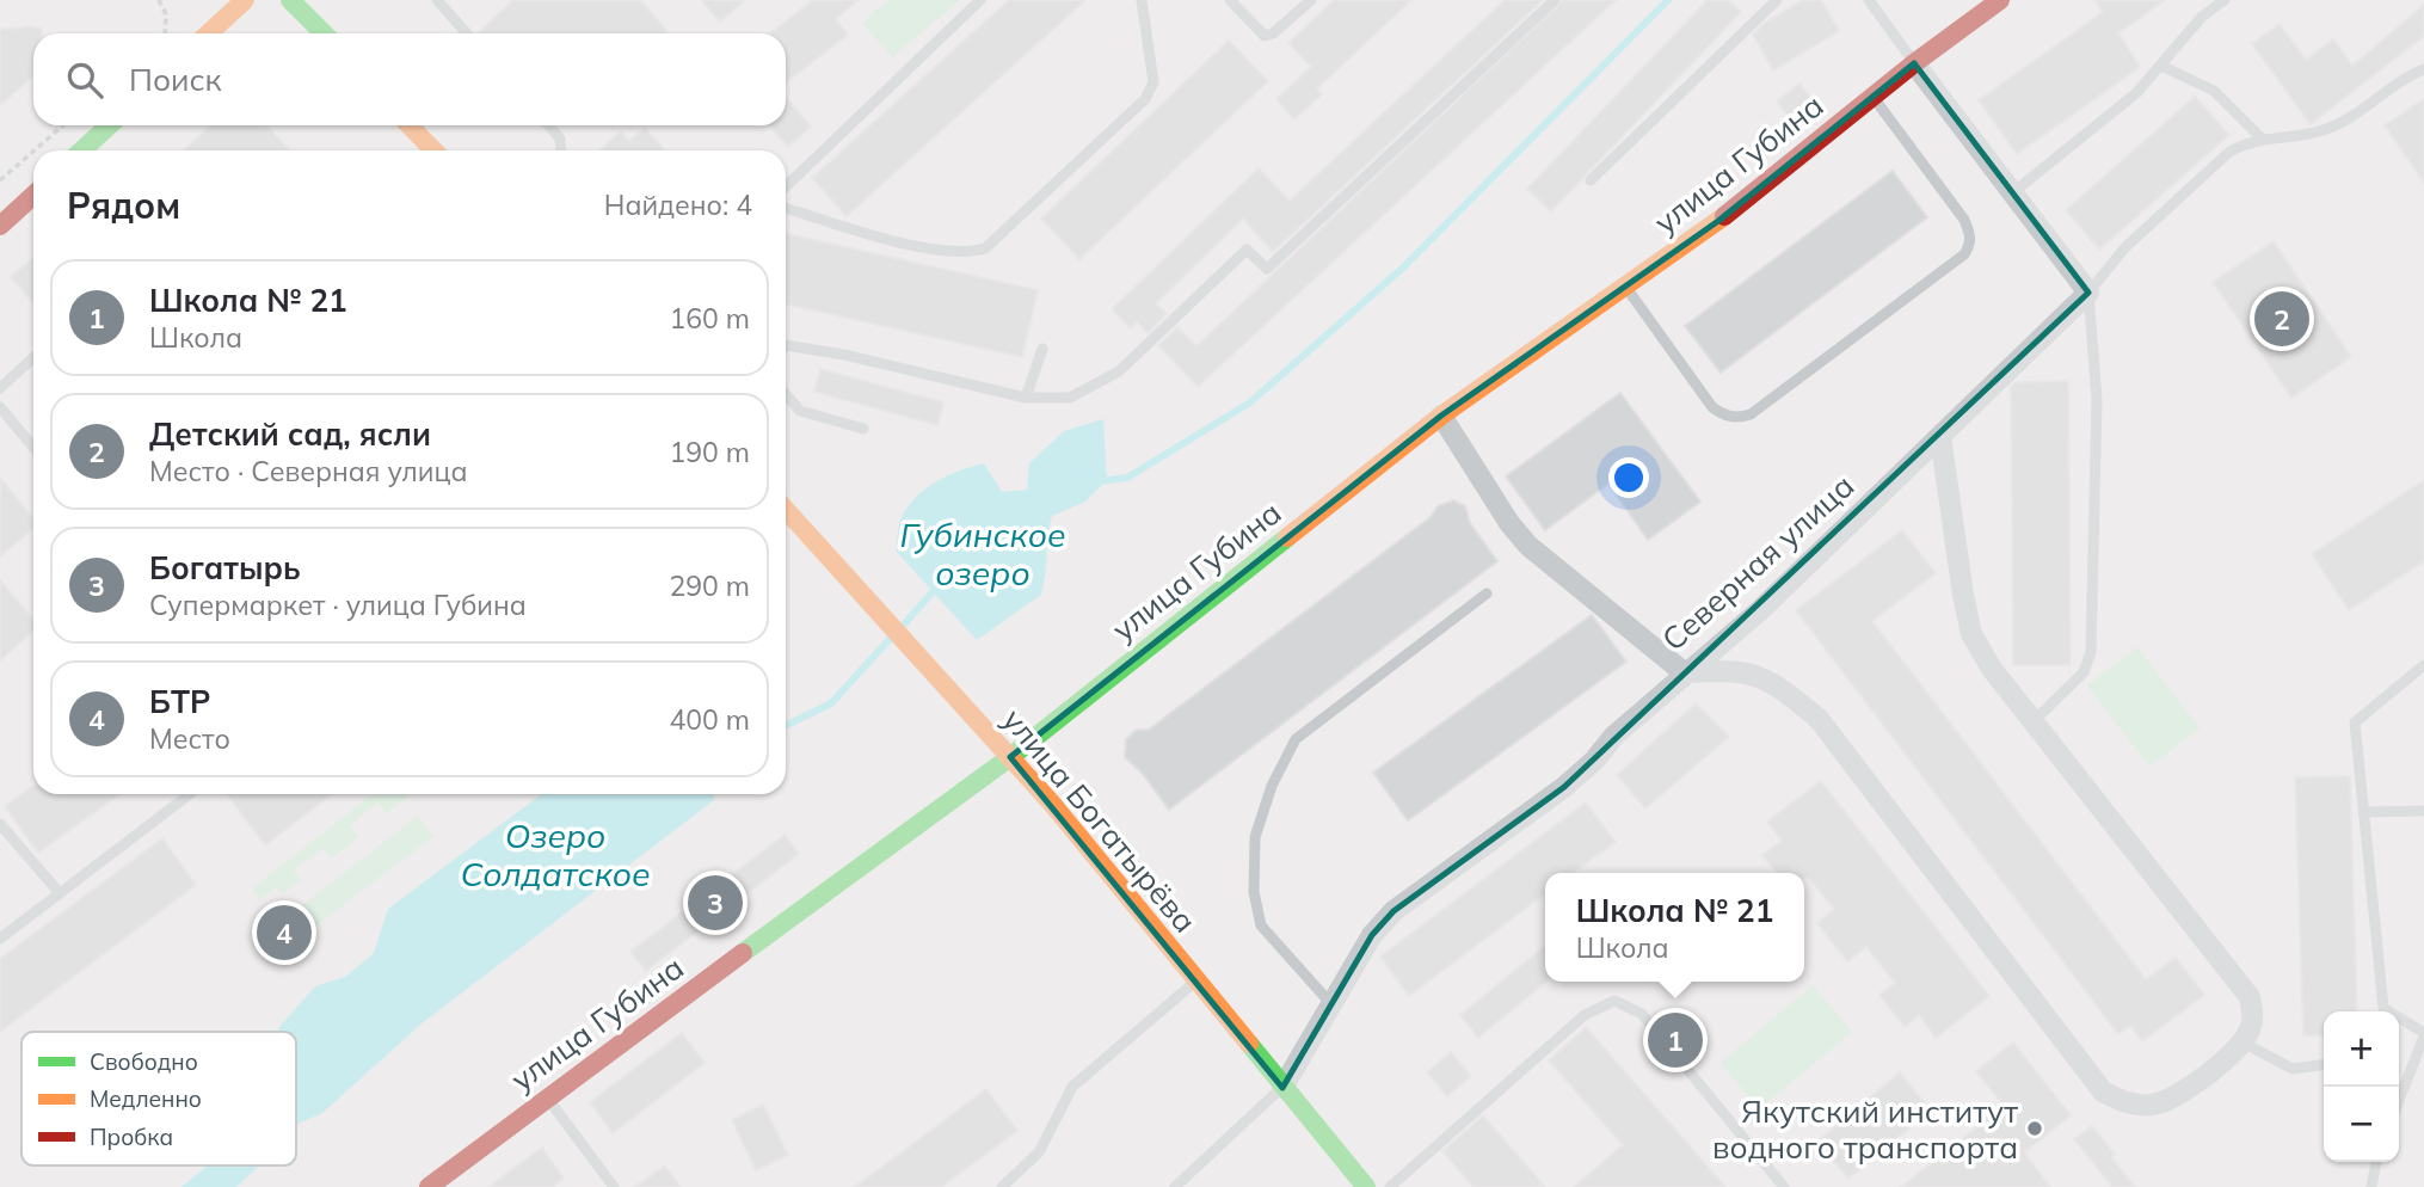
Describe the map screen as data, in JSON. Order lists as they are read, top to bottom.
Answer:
{
  "streets": {
    "street": ["улица Губина", "Северная улица", "улица Богатырёва"]
  },
  "crossings": [
    ["улица Губина", "улица Богатырёва"],
    ["Северная улица", "улица Богатырёва"]
  ],
  "water": ["Губинское озеро", "Озеро Солдатское"],
  "places": ["Якутский институт водного транспорта"],
  "legend": ["Свободно", "Медленно", "Пробка"],
  "page": {
    "search": "Поиск",
    "heading": ["Рядом", "Найдено: 4"],
    "list": [
      {
        "mark": "1",
        "name": "Школа № 21",
        "note": "Школа",
        "value": "160 m"
      },
      {
        "mark": "2",
        "name": "Детский сад, ясли",
        "note": "Место · Северная улица",
        "value": "190 m"
      },
      {
        "mark": "3",
        "name": "Богатырь",
        "note": "Супермаркет · улица Губина",
        "value": "290 m"
      },
      {
        "mark": "4",
        "name": "БТР",
        "note": "Место",
        "value": "400 m"
      }
    ],
    "pins": [
      "2",
      "3",
      "4",
      "1"
    ],
    "popup": ["Школа № 21", "Школа"],
    "map_buttons": ["+", "−"]
  }
}
